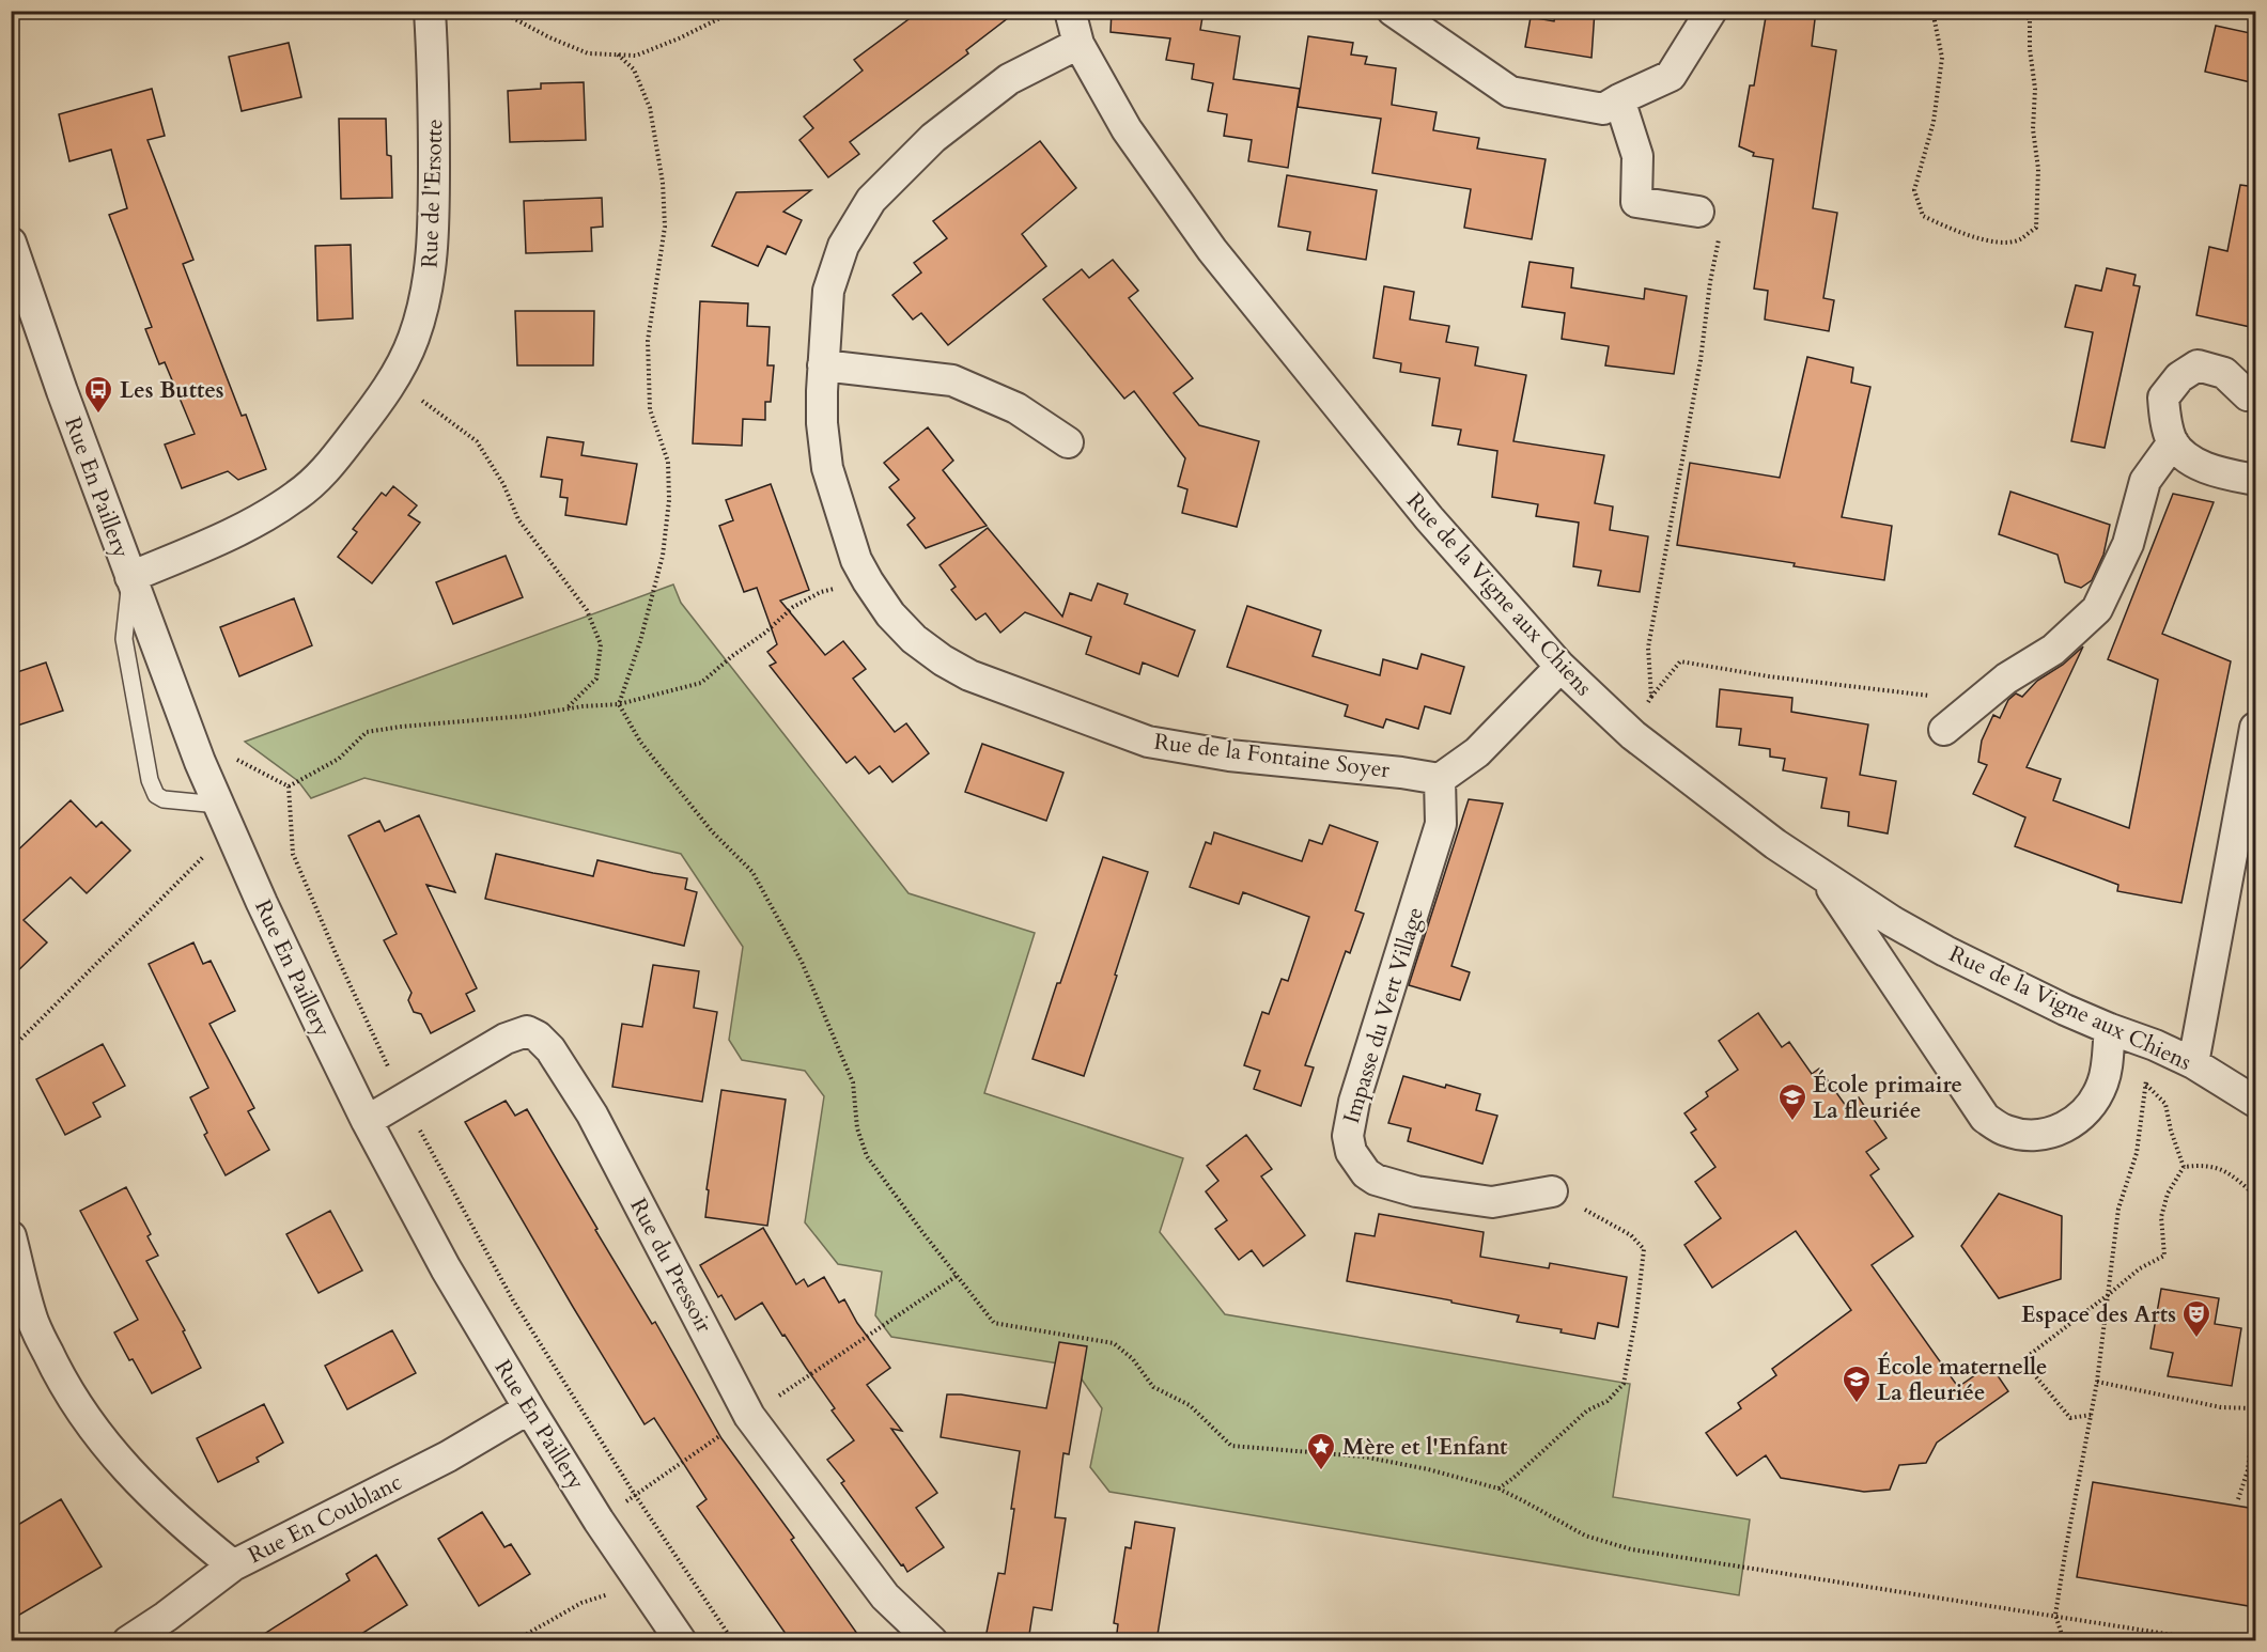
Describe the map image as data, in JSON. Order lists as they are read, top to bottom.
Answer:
{
  "streets": {
    "street": [
      "Rue de l'Ersotte",
      "Rue En Paillery",
      "Rue de la Vigne aux Chiens",
      "Rue de la Fontaine Soyer",
      "Impasse du Vert Village",
      "Rue du Pressoir",
      "Rue En Coublanc"
    ]
  },
  "crossings": [
    ["Rue de l'Ersotte", "Rue En Paillery"],
    ["Rue En Paillery", "Rue du Pressoir"],
    ["Rue En Paillery", "Rue En Coublanc"],
    ["Rue de la Vigne aux Chiens", "Rue de la Fontaine Soyer"],
    ["Rue de la Fontaine Soyer", "Impasse du Vert Village"]
  ],
  "places": {
    "bus stop": ["Les Buttes"],
    "school or university": ["École primaire La fleuriée", "École maternelle La fleuriée"],
    "theatre": ["Espace des Arts"],
    "place": ["Mère et l'Enfant"]
  }
}
